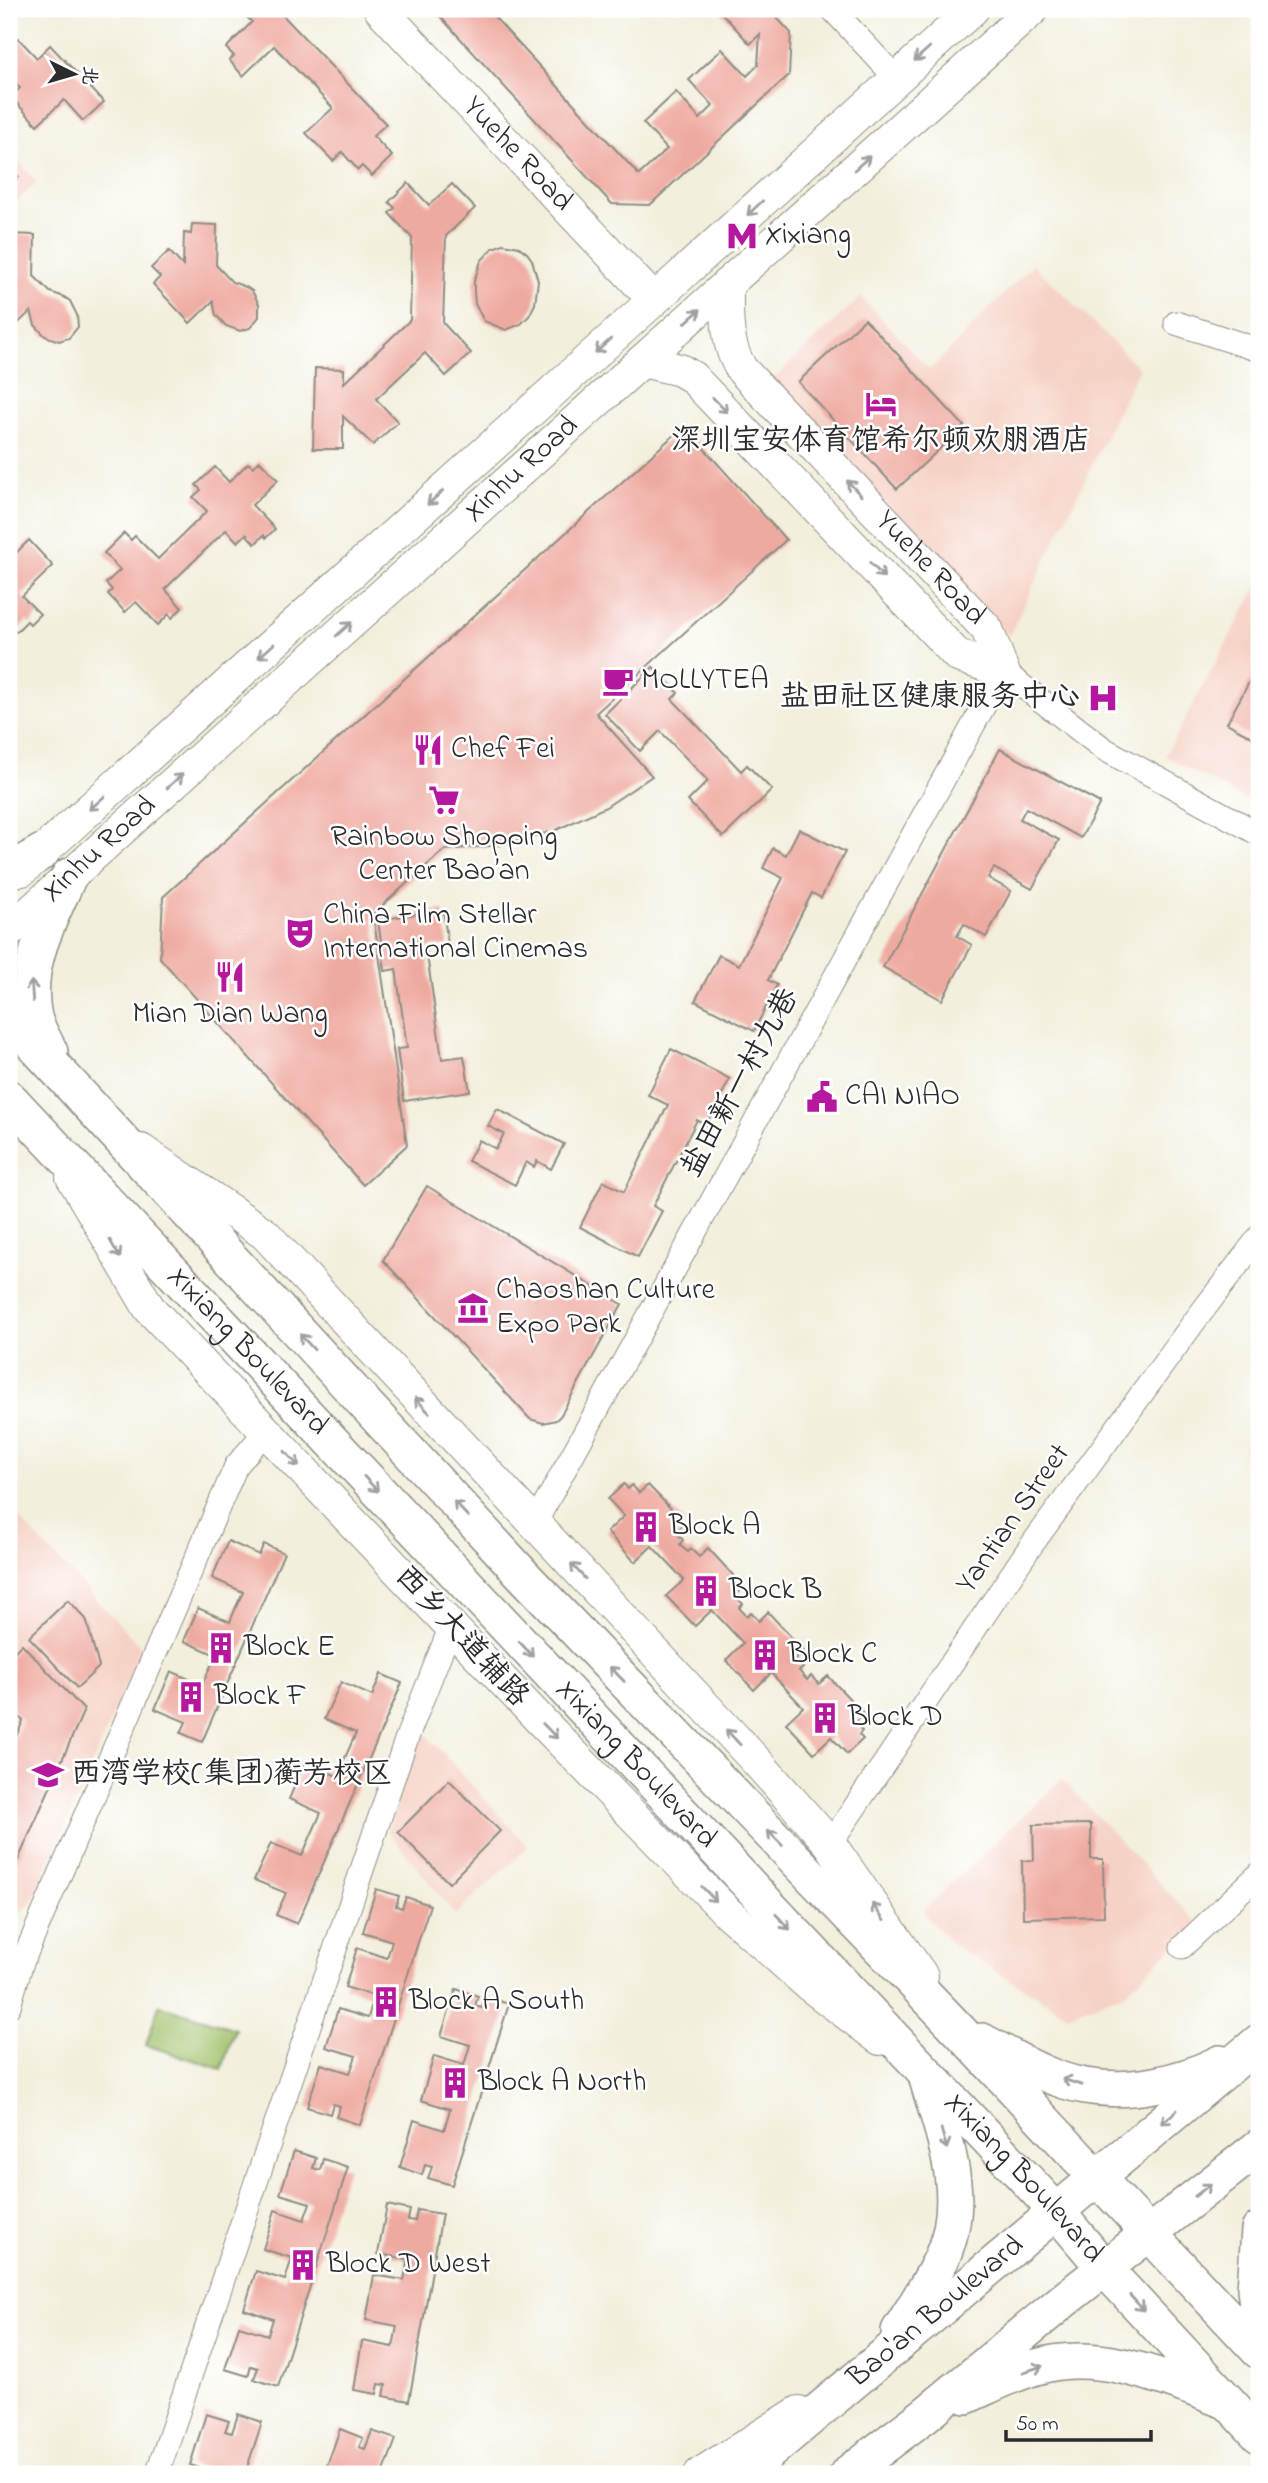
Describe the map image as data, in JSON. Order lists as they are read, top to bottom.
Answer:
{
  "streets": {
    "main road": ["Xixiang Boulevard", "Bao'an Boulevard"],
    "street": [
      "Yuehe Road",
      "Xinhu Road",
      "盐田新一村九巷",
      "Yantian Street",
      "西乡大道辅路"
    ]
  },
  "crossings": [
    ["Yuehe Road", "Xinhu Road"],
    ["Yuehe Road", "盐田新一村九巷"],
    ["Xixiang Boulevard", "西乡大道辅路"],
    ["Xixiang Boulevard", "Bao'an Boulevard"]
  ],
  "places": {
    "metro station": ["Xixiang"],
    "hotel": ["深圳宝安体育馆希尔顿欢朋酒店"],
    "cafe": ["MOLLYTEA"],
    "hospital": ["盐田社区健康服务中心"],
    "restaurant": ["Chef Fei", "Mian Dian Wang"],
    "supermarket": ["Rainbow Shopping Center Bao’an"],
    "theatre": ["China Film Stellar International Cinemas"],
    "public building": ["CAI NIAO"],
    "museum": ["Chaoshan Culture Expo Park"],
    "building": [
      "Block A",
      "Block B",
      "Block E",
      "Block C",
      "Block F",
      "Block D",
      "Block A South",
      "Block A North",
      "Block D West"
    ],
    "school or university": ["西湾学校(集团)蘅芳校区"]
  },
  "scale_bar": "50 m",
  "north": "right"
}
